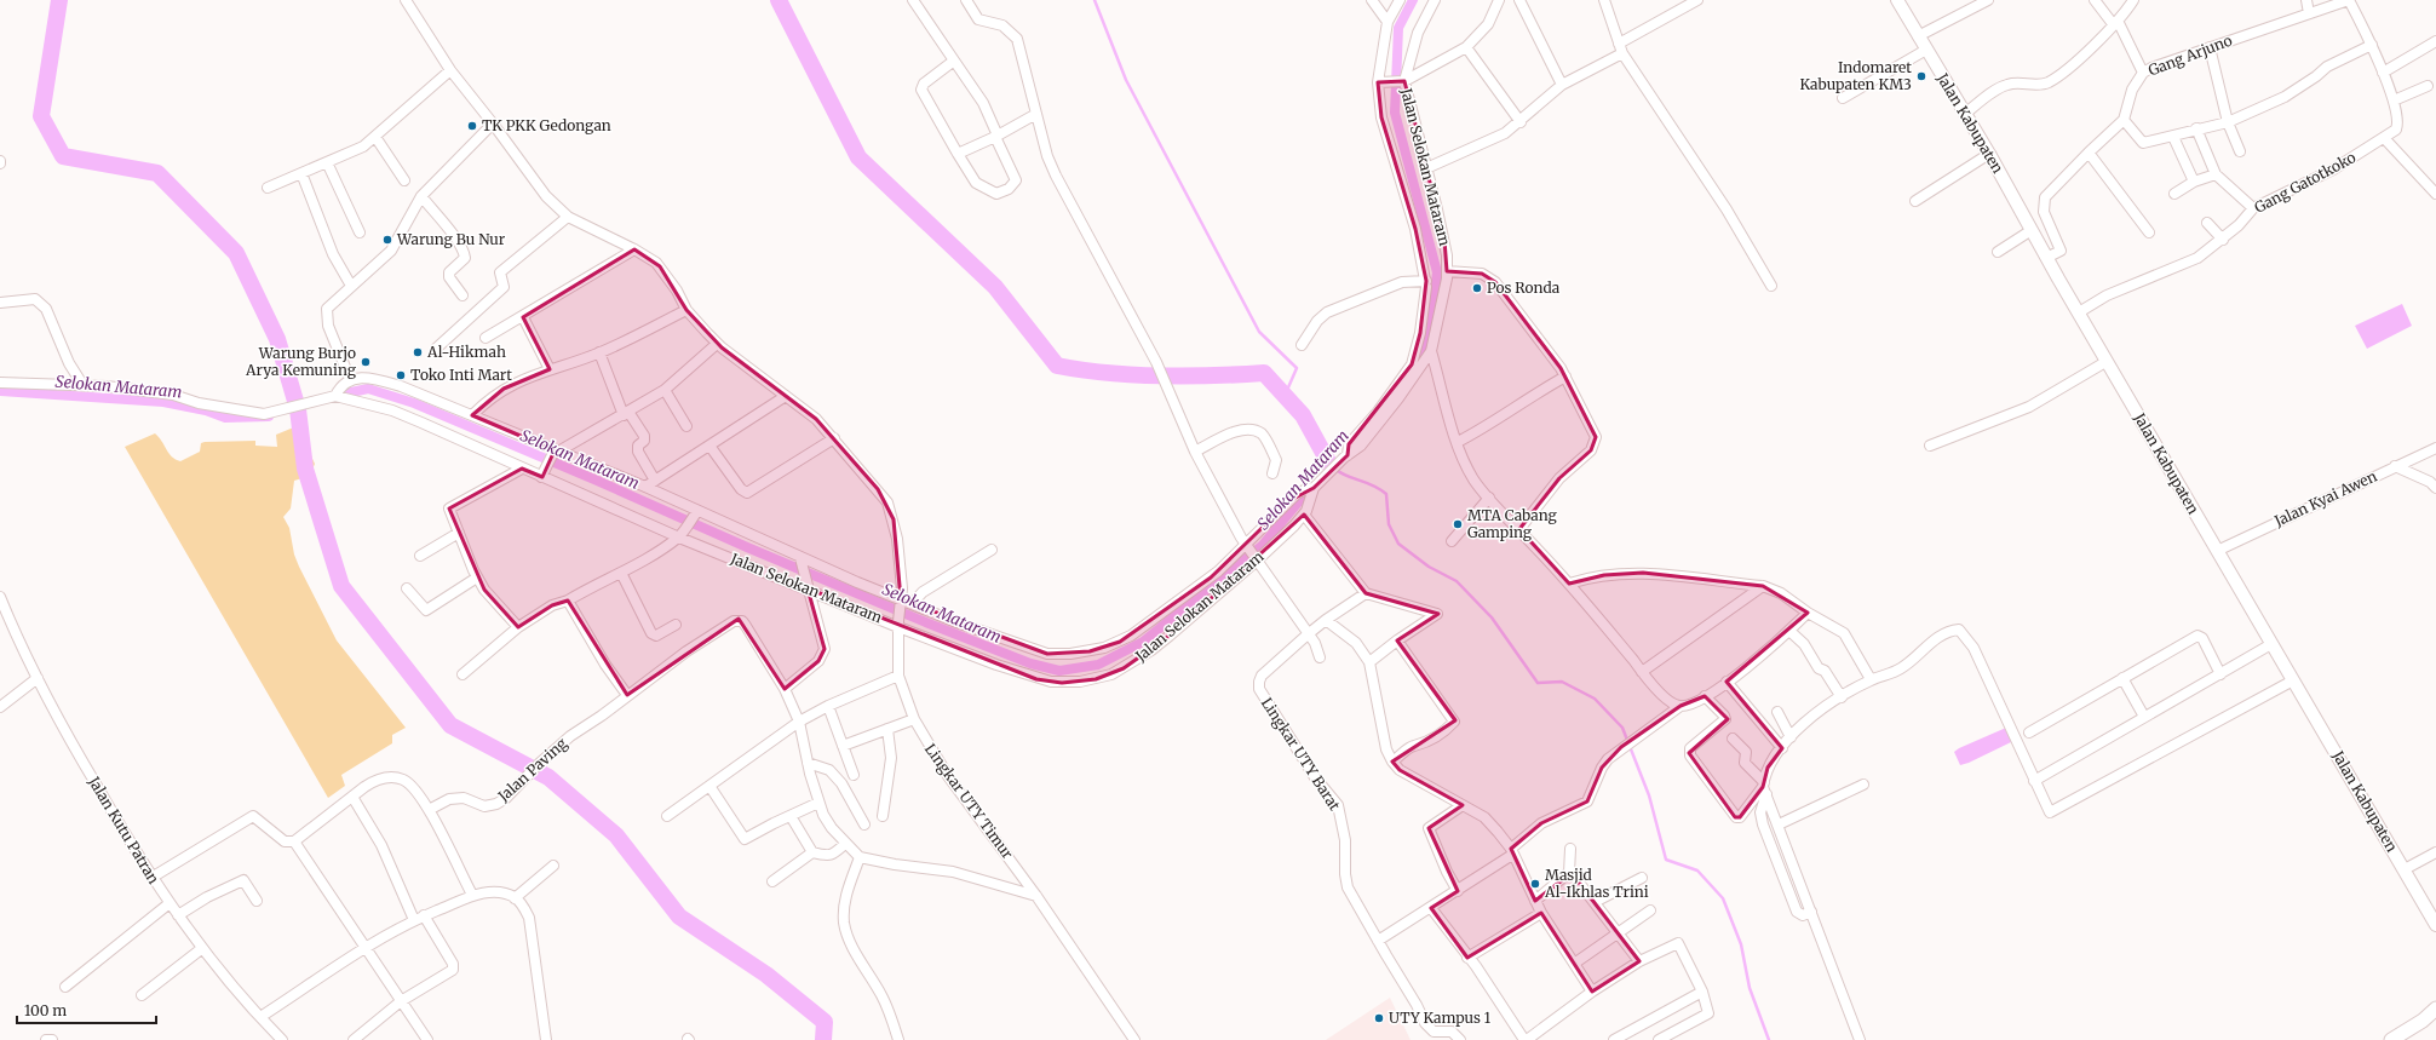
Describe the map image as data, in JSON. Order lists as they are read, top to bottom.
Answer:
{
  "streets": {
    "main road": ["Jalan Kabupaten"],
    "street": [
      "Gang Arjuno",
      "Jalan Selokan Mataram",
      "Gang Gatotkoko",
      "Jalan Kyai Awen",
      "Lingkar UTY Barat",
      "Jalan Paving",
      "Lingkar UTY Timur",
      "Jalan Kutu Patran"
    ]
  },
  "crossings": [
    ["Jalan Kabupaten", "Gang Gatotkoko"],
    ["Jalan Kabupaten", "Jalan Kyai Awen"],
    ["Jalan Selokan Mataram", "Lingkar UTY Timur"]
  ],
  "water": ["Selokan Mataram"],
  "places": [
    "Indomaret Kabupaten KM3",
    "TK PKK Gedongan",
    "Warung Bu Nur",
    "Pos Ronda",
    "Al-Hikmah",
    "Warung Burjo Arya Kemuning",
    "Toko Inti Mart",
    "MTA Cabang Gamping",
    "Masjid Al-Ikhlas Trini",
    "UTY Kampus 1"
  ],
  "scale_bar": "100 m"
}
